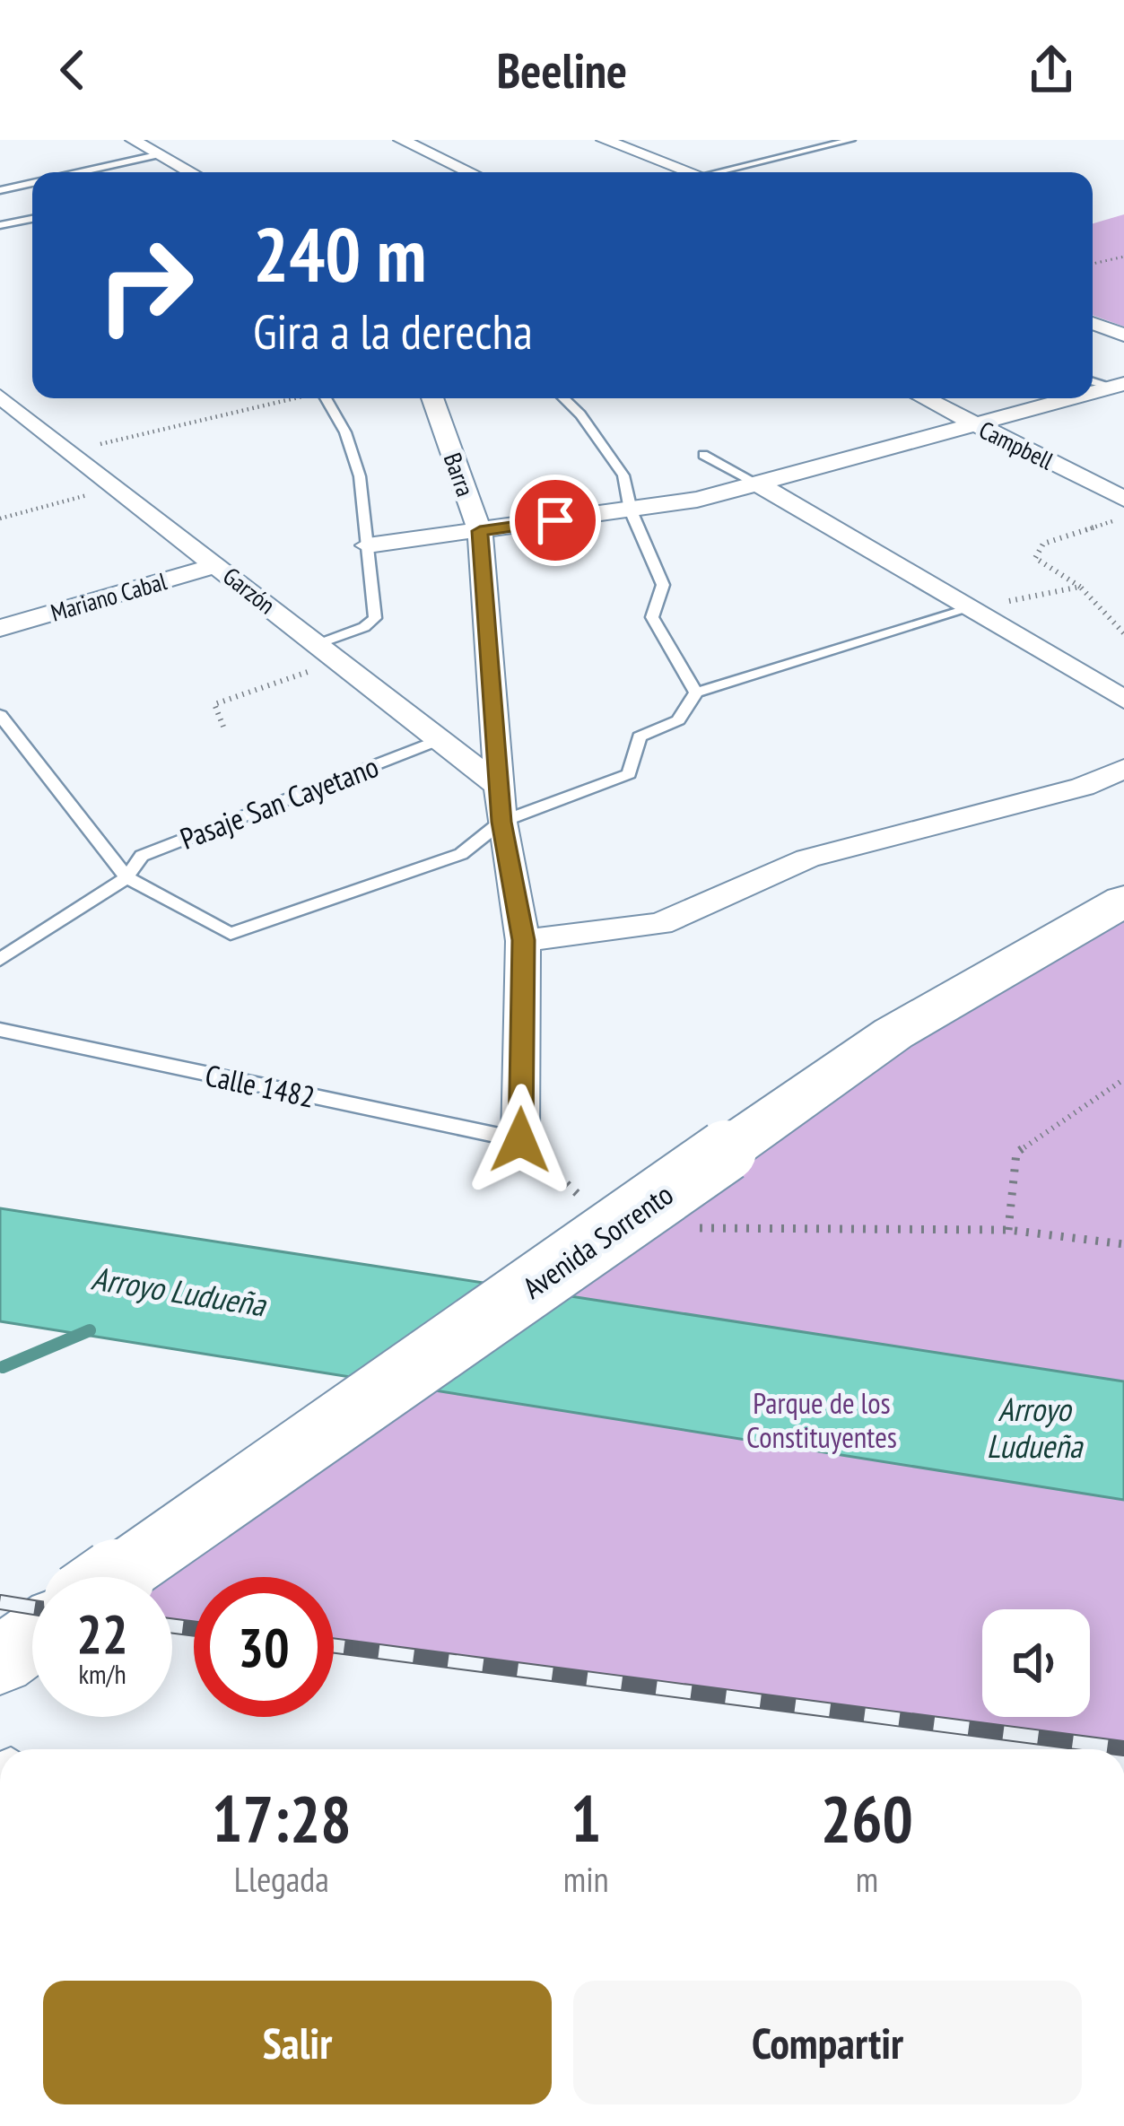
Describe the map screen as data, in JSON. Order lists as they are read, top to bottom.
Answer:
{
  "streets": {
    "main road": ["Avenida Sorrento"],
    "street": [
      "Campbell",
      "Barra",
      "Garzón",
      "Mariano Cabal"
    ],
    "lane": ["Pasaje San Cayetano", "Calle 1482"]
  },
  "crossings": [
    ["Barra", "Garzón"],
    ["Barra", "Calle 1482"],
    ["Garzón", "Mariano Cabal"],
    ["Garzón", "Pasaje San Cayetano"]
  ],
  "water": ["Arroyo Ludueña"],
  "parks": ["Parque de los Constituyentes"],
  "page": {
    "header": "Beeline",
    "turn": ["240 m", "Gira a la derecha"],
    "speed": "22 km/h",
    "limit": "30",
    "eta": [
      "17:28",
      "Llegada",
      "1",
      "min",
      "260",
      "m"
    ],
    "buttons": ["Salir", "Compartir"]
  }
}
